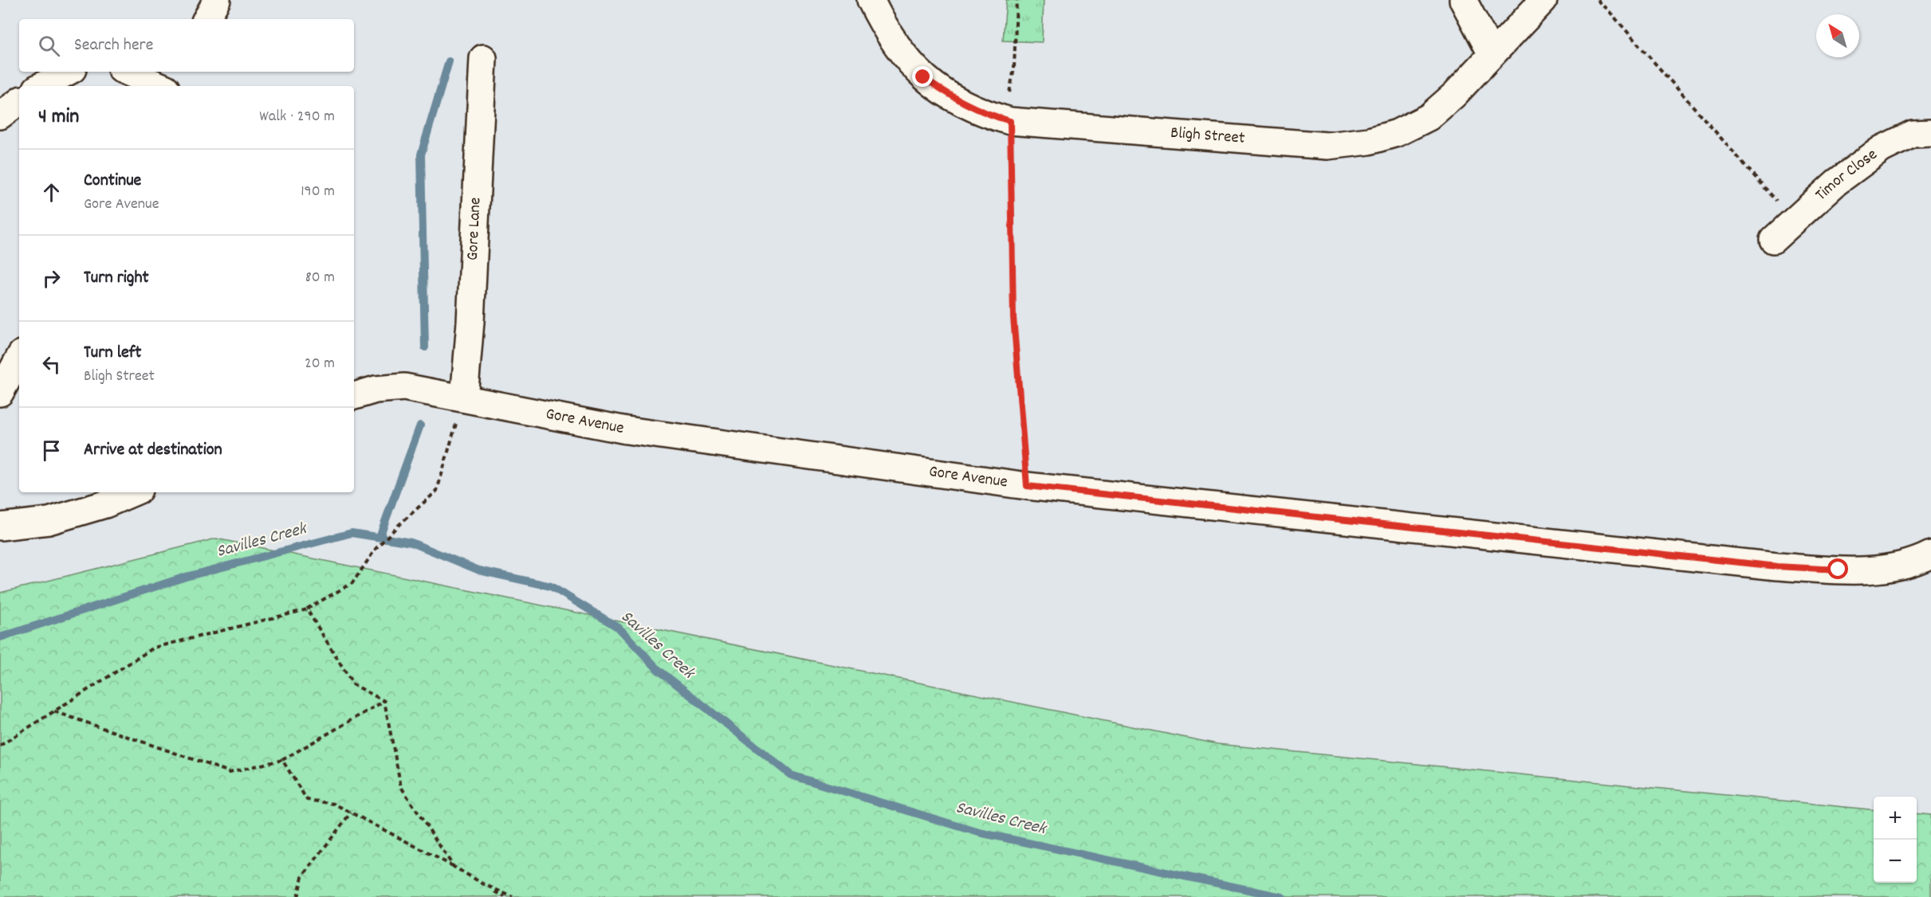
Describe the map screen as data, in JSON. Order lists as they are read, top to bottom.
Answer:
{
  "streets": {
    "street": [
      "Bligh Street",
      "Timor Close",
      "Gore Lane",
      "Gore Avenue"
    ]
  },
  "crossings": [
    ["Gore Lane", "Gore Avenue"]
  ],
  "water": ["Savilles Creek"],
  "north": "top left",
  "page": {
    "search": "Search here",
    "heading": ["4 min", "Walk · 290 m"],
    "list": [
      ["Continue", "Gore Avenue", "190 m"],
      ["Turn right", "80 m"],
      ["Turn left", "Bligh Street", "20 m"],
      "Arrive at destination"
    ],
    "map_buttons": ["+", "−"]
  }
}
